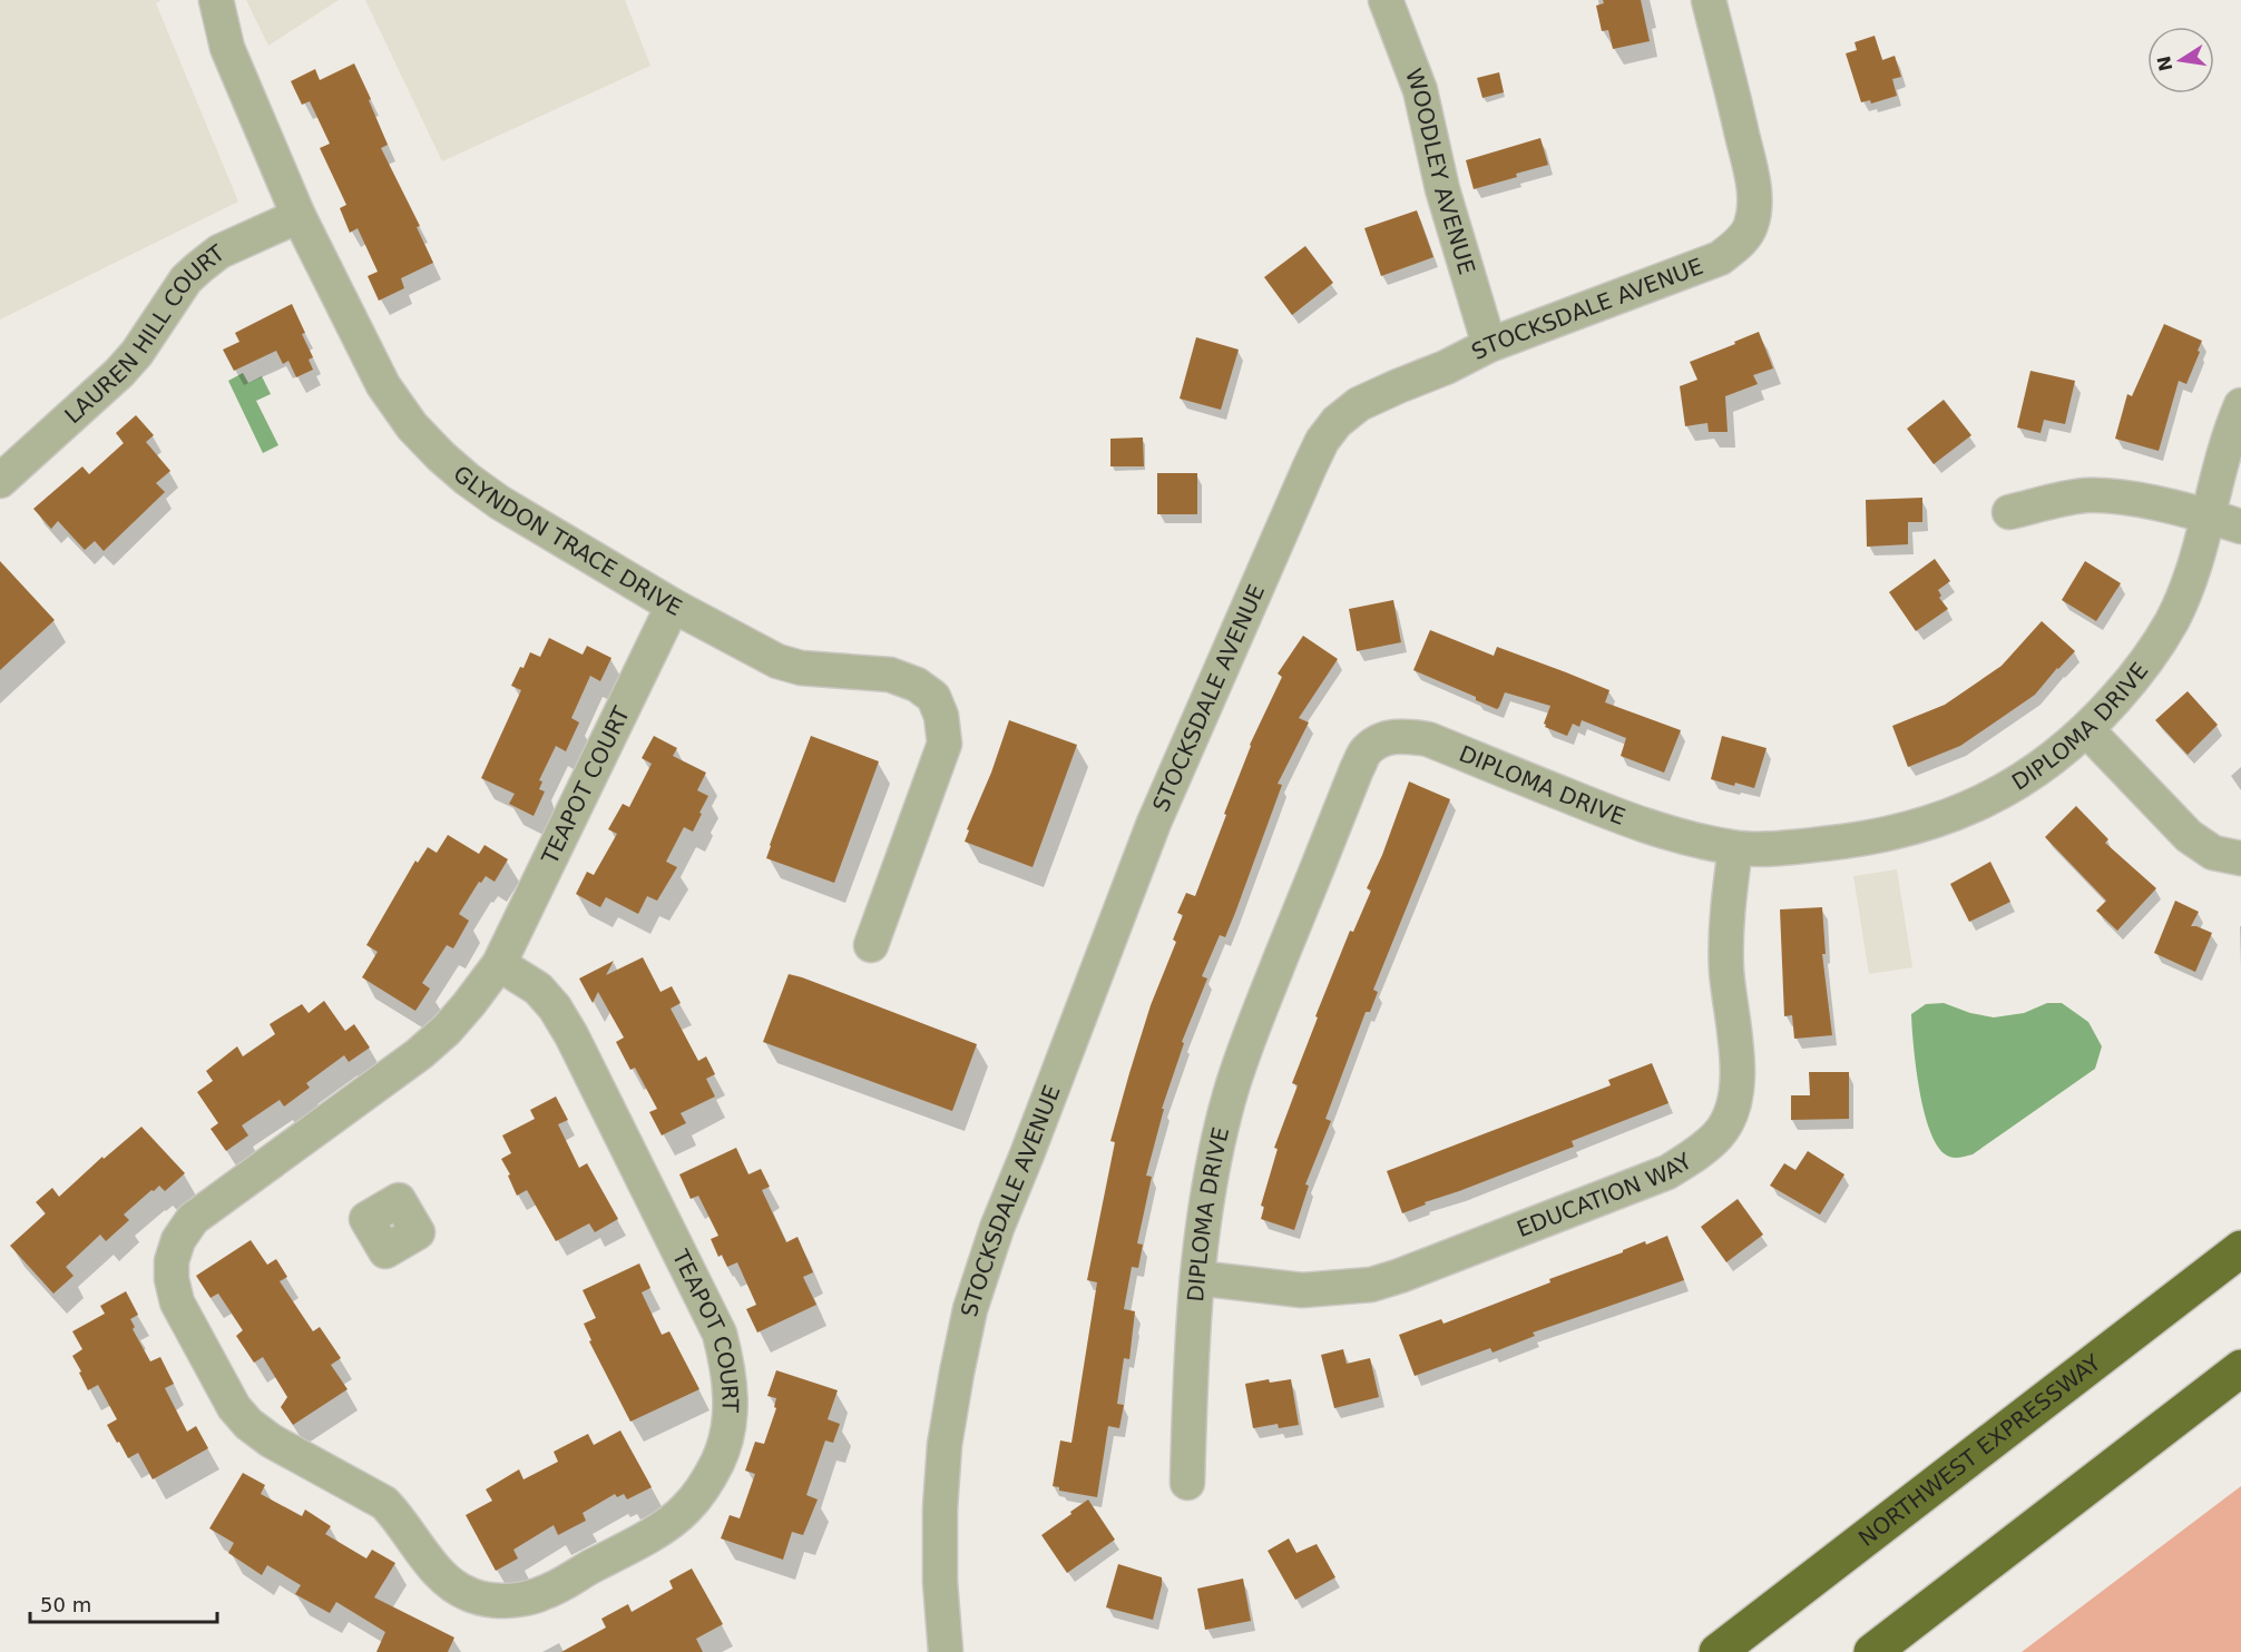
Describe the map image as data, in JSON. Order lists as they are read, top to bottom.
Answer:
{
  "streets": {
    "highway": ["NORTHWEST EXPRESSWAY"],
    "street": [
      "WOODLEY AVENUE",
      "STOCKSDALE AVENUE",
      "LAUREN HILL COURT",
      "GLYNDON TRACE DRIVE",
      "DIPLOMA DRIVE",
      "TEAPOT COURT",
      "EDUCATION WAY"
    ]
  },
  "crossings": [
    ["WOODLEY AVENUE", "STOCKSDALE AVENUE"],
    ["LAUREN HILL COURT", "GLYNDON TRACE DRIVE"],
    ["GLYNDON TRACE DRIVE", "TEAPOT COURT"],
    ["DIPLOMA DRIVE", "EDUCATION WAY"]
  ],
  "scale_bar": "50 m",
  "north": "left"
}
